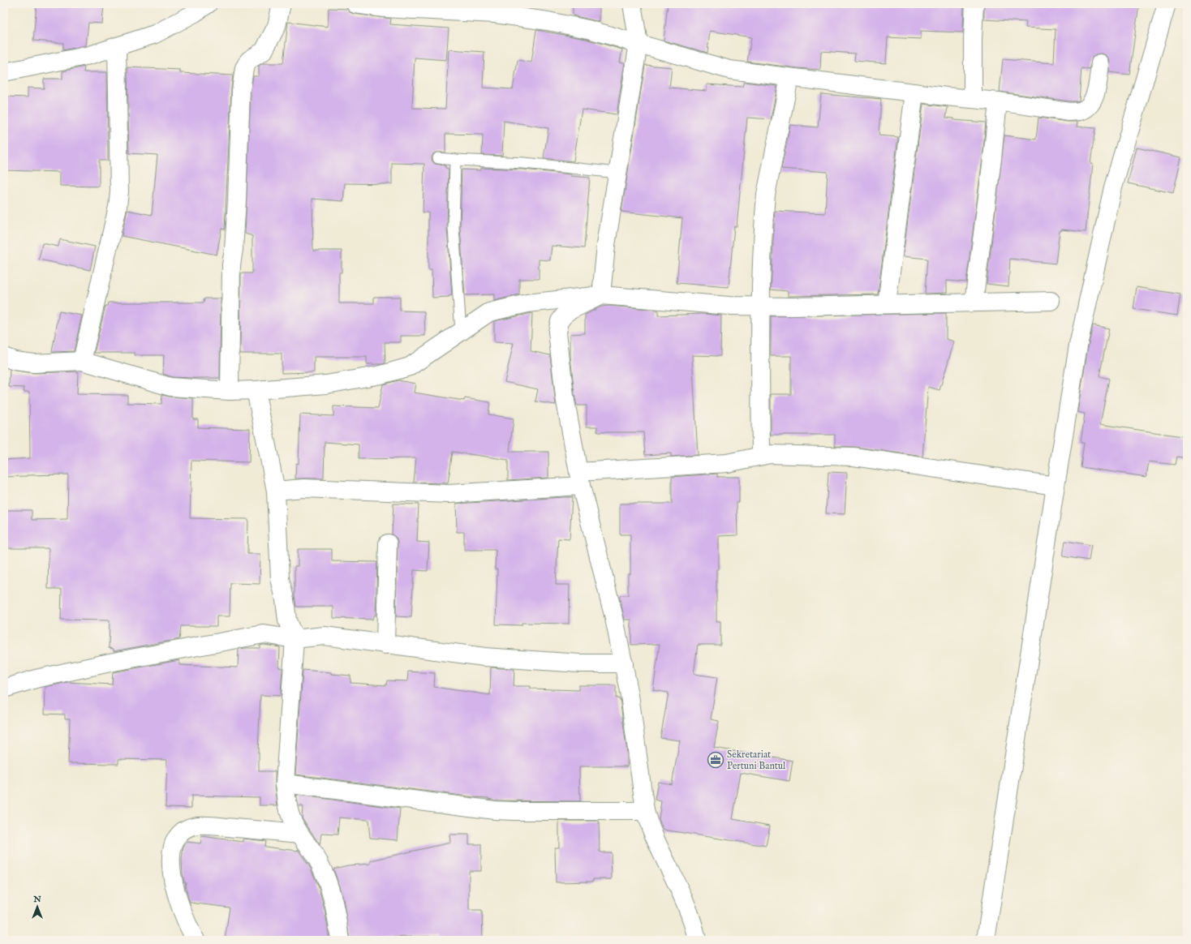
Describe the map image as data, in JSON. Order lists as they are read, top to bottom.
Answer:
{
  "places": {
    "office": ["Sekretariat Pertuni Bantul"]
  },
  "north": "top"
}
